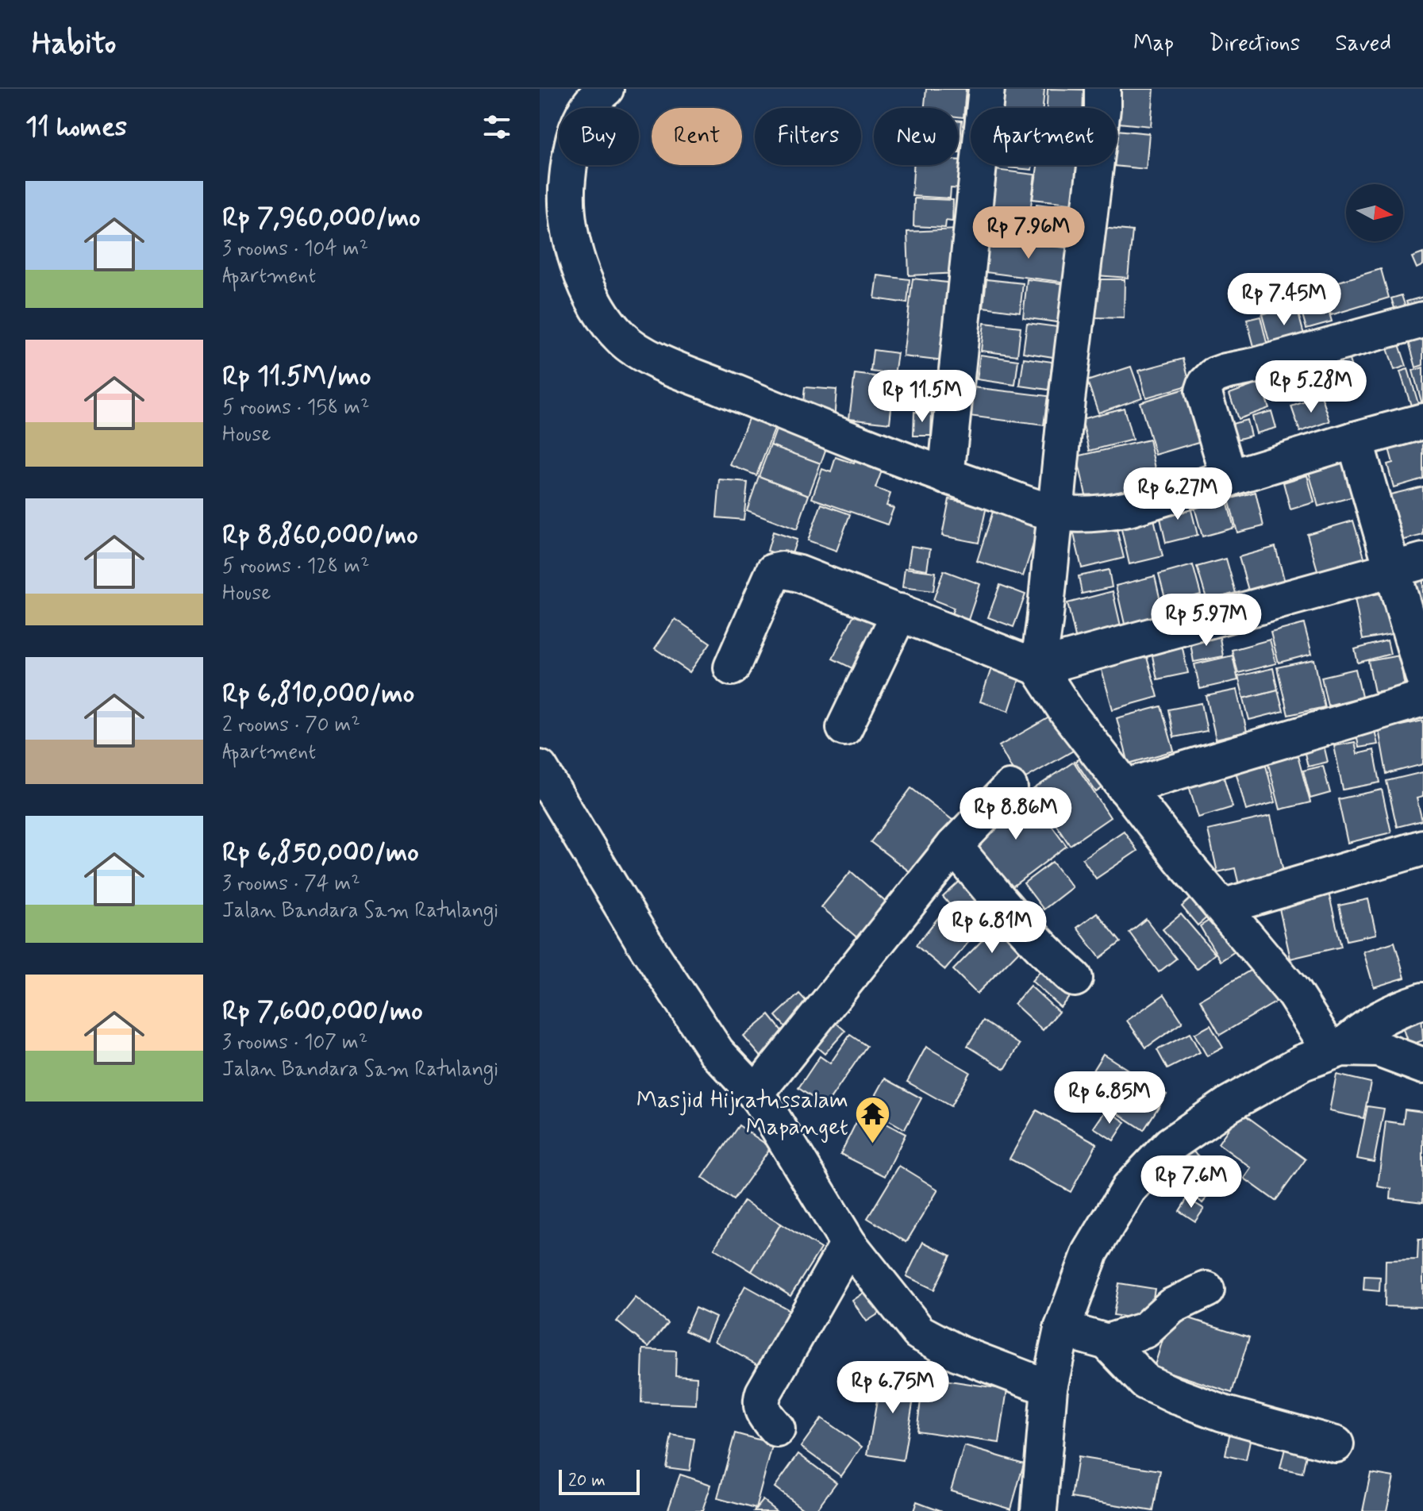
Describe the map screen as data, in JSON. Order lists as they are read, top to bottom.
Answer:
{
  "places": {
    "temple": ["Masjid Hijratussalam Mapanget"]
  },
  "scale_bar": "20 m",
  "north": "right",
  "page": {
    "header": "Habito",
    "nav": ["Map", "Directions", "Saved"],
    "heading": "11 homes",
    "chip": [
      "Buy",
      "Rent",
      "Filters",
      "New",
      "Apartment"
    ],
    "list": [
      {
        "name": "Rp 7,960,000/mo",
        "note": "3 rooms · 104 m² · Apartment"
      },
      {
        "name": "Rp 11.5M/mo",
        "note": "5 rooms · 158 m² · House"
      },
      {
        "name": "Rp 8,860,000/mo",
        "note": "5 rooms · 128 m² · House"
      },
      {
        "name": "Rp 6,810,000/mo",
        "note": "2 rooms · 70 m² · Apartment"
      },
      {
        "name": "Rp 6,850,000/mo",
        "note": "3 rooms · 74 m² · Jalan Bandara Sam Ratulangi"
      },
      {
        "name": "Rp 7,600,000/mo",
        "note": "3 rooms · 107 m² · Jalan Bandara Sam Ratulangi"
      }
    ],
    "price": [
      "Rp 7.96M",
      "Rp 7.45M",
      "Rp 5.28M",
      "Rp 11.5M",
      "Rp 6.27M",
      "Rp 5.97M",
      "Rp 8.86M",
      "Rp 6.81M",
      "Rp 6.85M",
      "Rp 7.6M",
      "Rp 6.75M"
    ],
    "scale": "20 m"
  }
}
